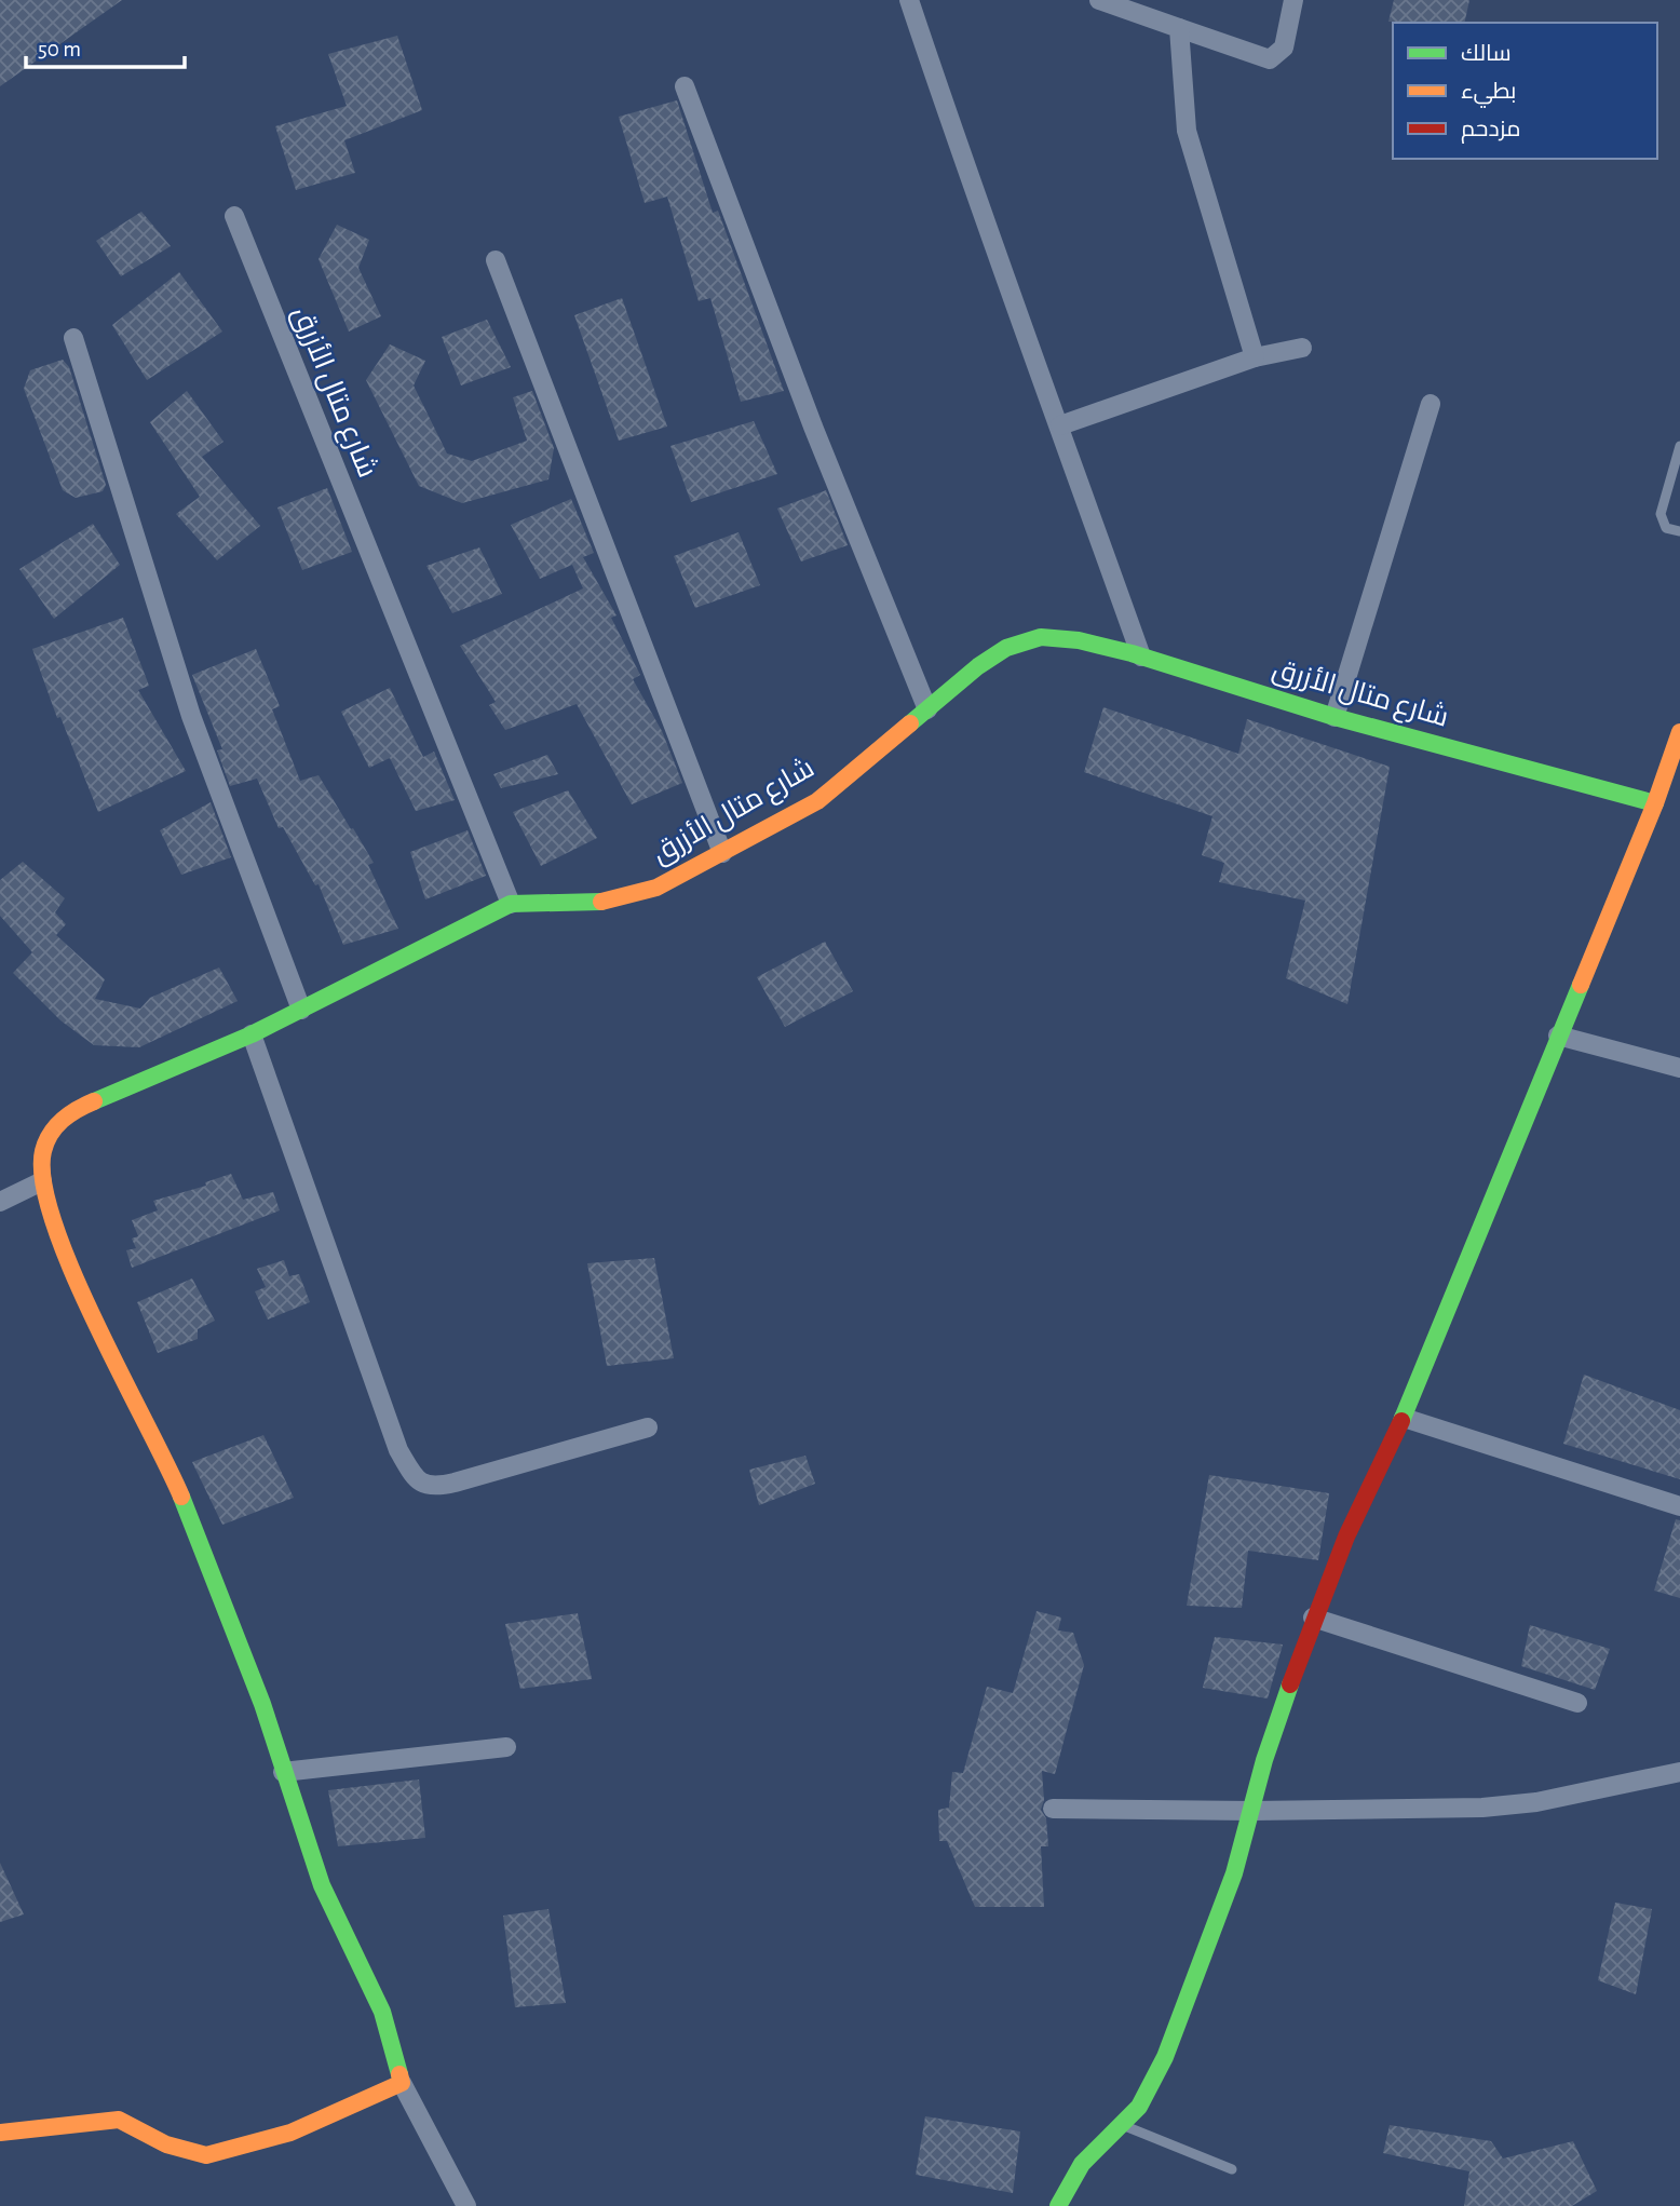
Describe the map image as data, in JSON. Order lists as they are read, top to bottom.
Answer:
{
  "streets": {
    "street": ["شارع متال الأزرق"]
  },
  "legend": ["سالك", "بطيء", "مزدحم"],
  "scale_bar": "50 m"
}
